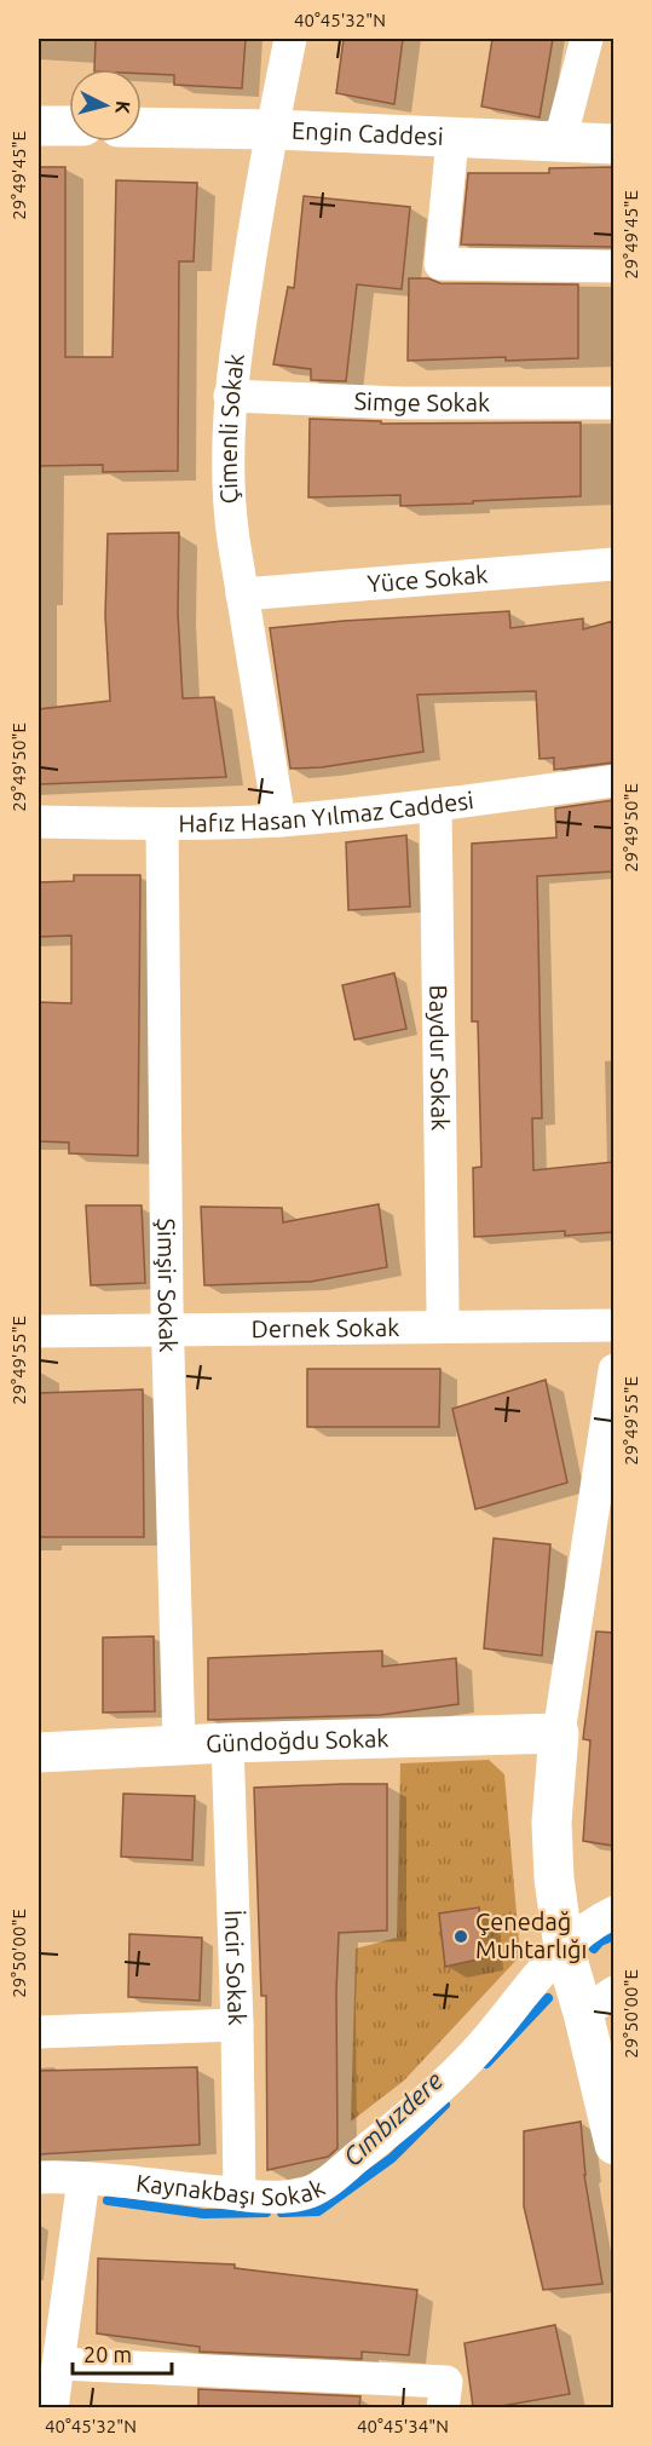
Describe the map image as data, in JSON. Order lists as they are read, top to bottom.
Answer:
{
  "streets": {
    "street": [
      "Engin Caddesi",
      "Simge Sokak",
      "Çimenli Sokak",
      "Yüce Sokak",
      "Hafız Hasan Yılmaz Caddesi",
      "Baydur Sokak",
      "Şimşir Sokak",
      "Dernek Sokak",
      "Gündoğdu Sokak",
      "İncir Sokak",
      "Kaynakbaşı Sokak"
    ]
  },
  "crossings": [
    ["Engin Caddesi", "Çimenli Sokak"],
    ["Simge Sokak", "Çimenli Sokak"],
    ["Çimenli Sokak", "Yüce Sokak"],
    ["Çimenli Sokak", "Hafız Hasan Yılmaz Caddesi"],
    ["Hafız Hasan Yılmaz Caddesi", "Baydur Sokak"],
    ["Hafız Hasan Yılmaz Caddesi", "Şimşir Sokak"],
    ["Baydur Sokak", "Dernek Sokak"],
    ["Şimşir Sokak", "Dernek Sokak"],
    ["Şimşir Sokak", "Gündoğdu Sokak"],
    ["Gündoğdu Sokak", "İncir Sokak"],
    ["İncir Sokak", "Kaynakbaşı Sokak"]
  ],
  "water": ["Cımbızdere"],
  "places": ["Çenedağ Muhtarlığı"],
  "scale_bar": "20 m",
  "north": "right",
  "coordinates": [
    "40°45'32\"N",
    "29°49'45\"E",
    "29°49'50\"E",
    "29°49'55\"E",
    "29°50'00\"E",
    "40°45'34\"N"
  ]
}
